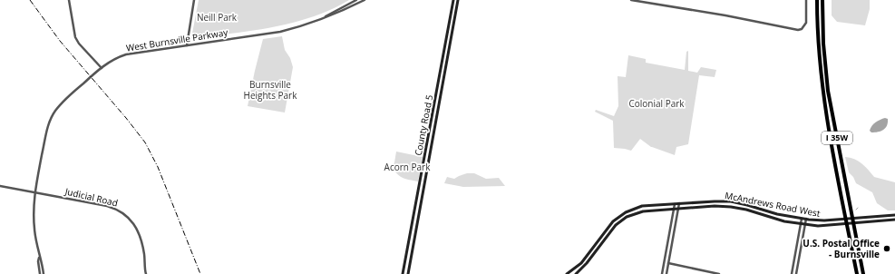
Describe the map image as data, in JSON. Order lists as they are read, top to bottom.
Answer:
{
  "streets": {
    "highway": ["I 35W"],
    "main road": ["County Road 5", "McAndrews Road West"],
    "street": ["West Burnsville Parkway", "Judicial Road"]
  },
  "crossings": [
    ["West Burnsville Parkway", "Judicial Road"]
  ],
  "parks": [
    "Neill Park",
    "Burnsville Heights Park",
    "Colonial Park",
    "Acorn Park"
  ],
  "places": ["U.S. Postal Office - Burnsville"]
}
